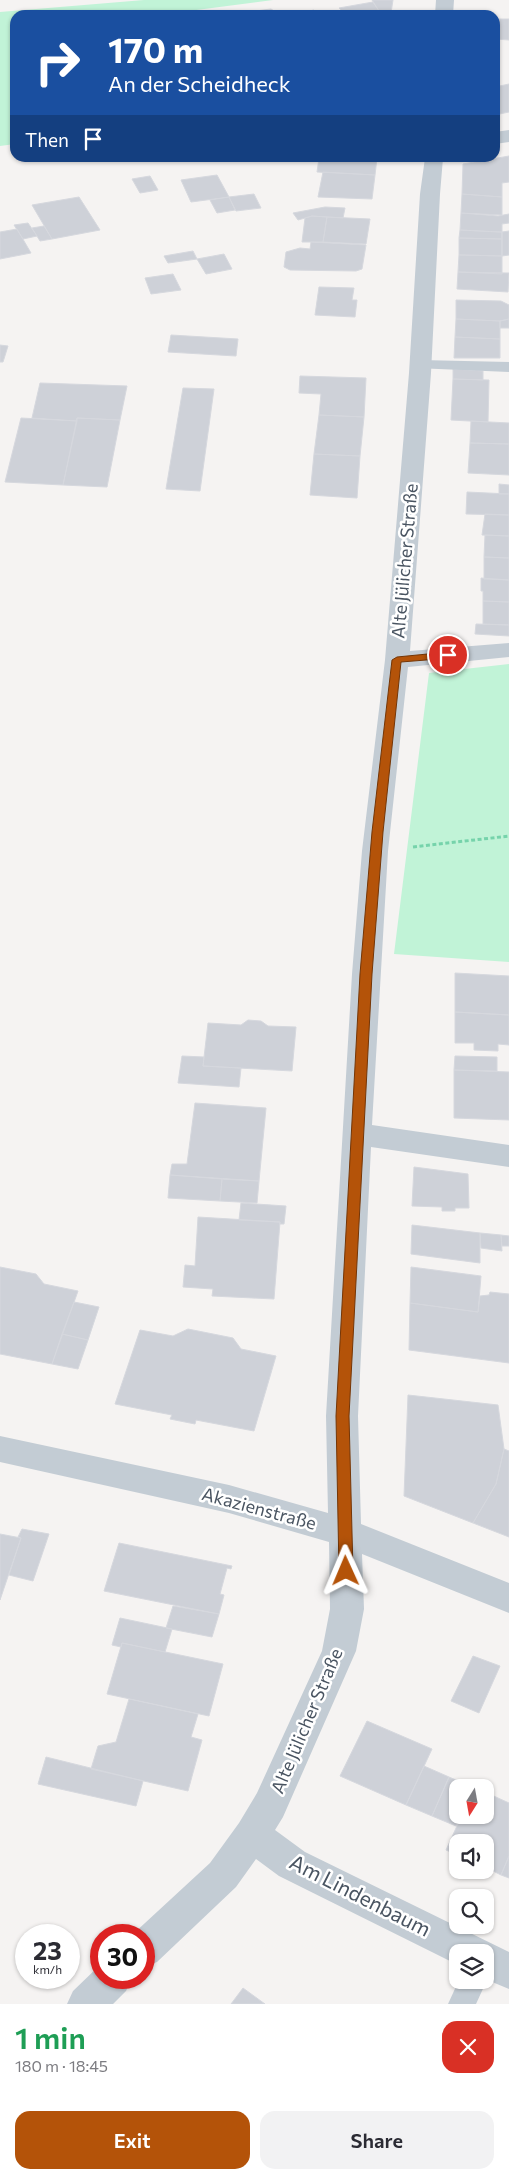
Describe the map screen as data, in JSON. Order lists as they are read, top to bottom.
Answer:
{
  "streets": {
    "street": ["Alte Jülicher Straße", "Akazienstraße", "Am Lindenbaum"]
  },
  "crossings": [
    ["Alte Jülicher Straße", "Akazienstraße"],
    ["Alte Jülicher Straße", "Am Lindenbaum"]
  ],
  "north": "bottom",
  "page": {
    "turn": ["170 m", "An der Scheidheck"],
    "then": "Then",
    "speed": "23 km/h",
    "limit": "30",
    "heading": ["1 min", "180 m · 18:45"],
    "buttons": ["Exit", "Share"]
  }
}
